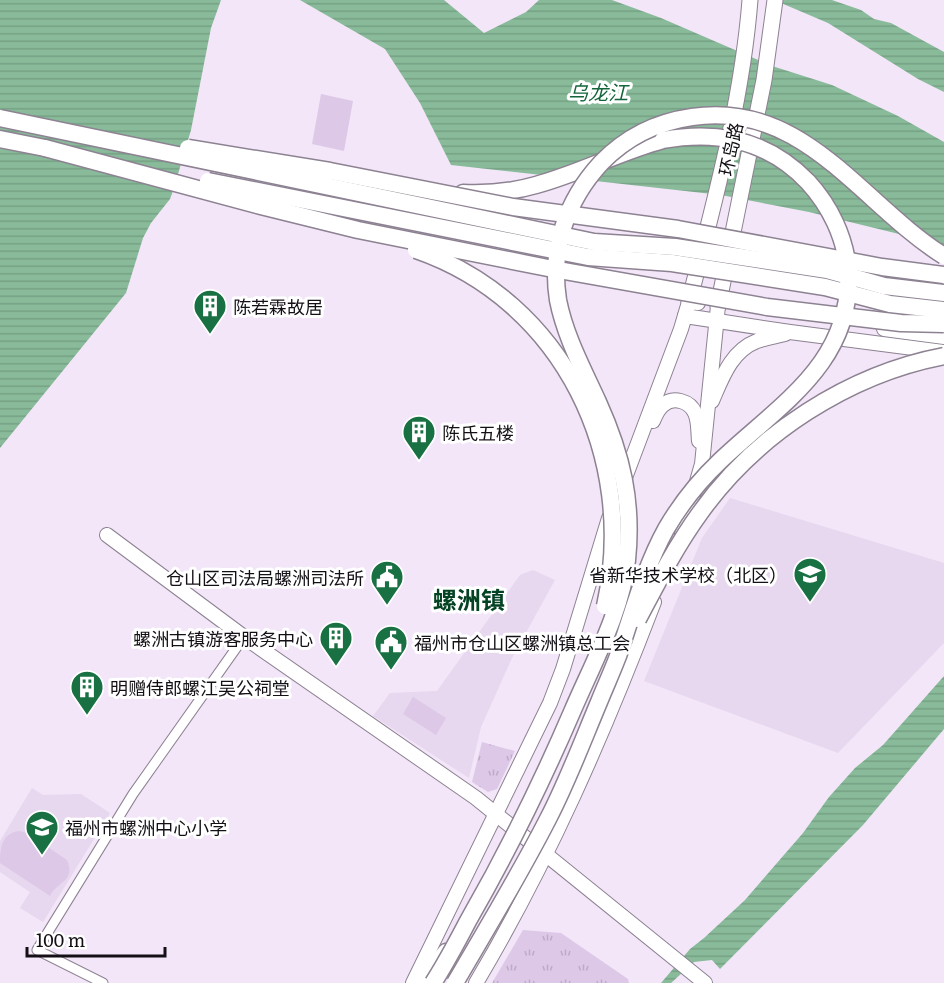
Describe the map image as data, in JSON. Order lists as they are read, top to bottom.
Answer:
{
  "streets": {
    "main road": ["环岛路"]
  },
  "districts": ["螺洲镇"],
  "water": ["乌龙江"],
  "places": {
    "building": [
      "陈若霖故居",
      "陈氏五楼",
      "螺洲古镇游客服务中心",
      "明赠侍郎螺江吴公祠堂"
    ],
    "school or university": ["省新华技术学校（北区）", "福州市螺洲中心小学"],
    "public building": ["仓山区司法局螺洲司法所", "福州市仓山区螺洲镇总工会"]
  },
  "scale_bar": "100 m"
}
